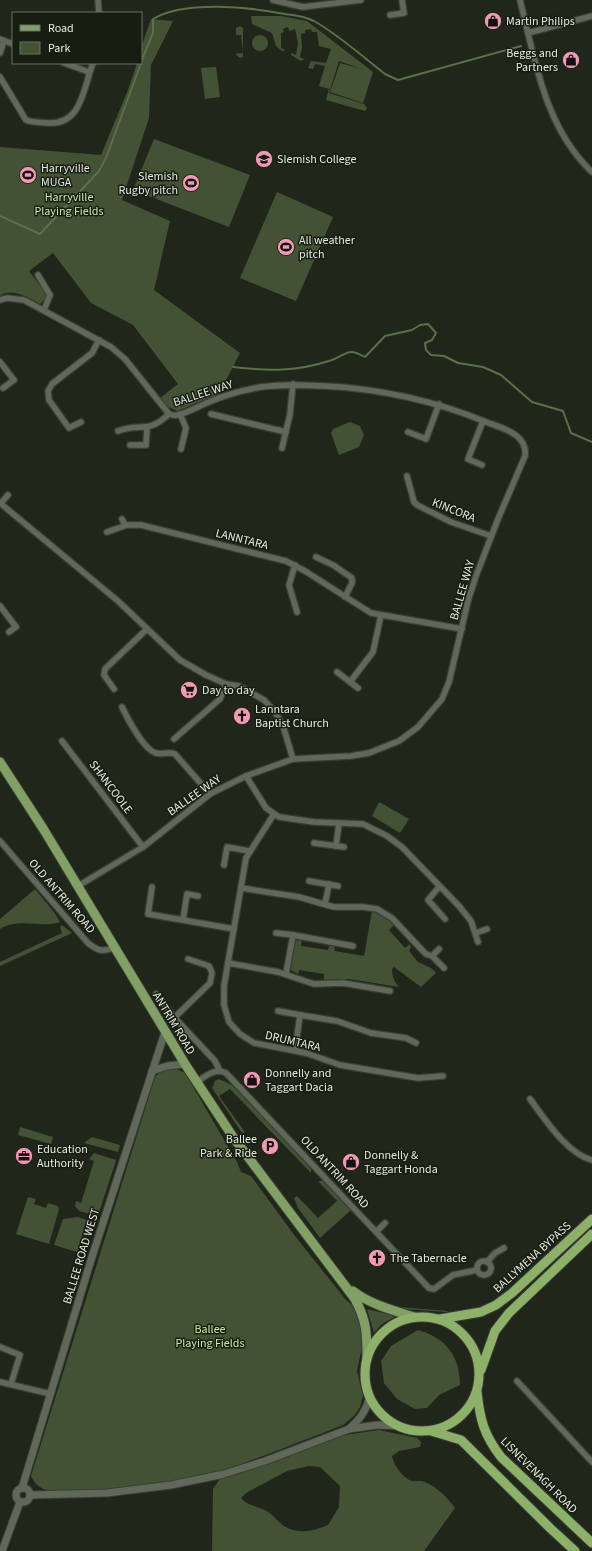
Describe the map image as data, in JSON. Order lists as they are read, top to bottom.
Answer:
{
  "streets": {
    "highway": ["BALLYMENA BYPASS", "LISNEVENAGH ROAD"],
    "main road": ["ANTRIM ROAD"],
    "street": [
      "BALLEE WAY",
      "KINCORA",
      "LANNTARA",
      "SHANCOOLE",
      "OLD ANTRIM ROAD",
      "DRUMTARA",
      "BALLEE ROAD WEST"
    ]
  },
  "crossings": [
    ["BALLEE WAY", "KINCORA"],
    ["BALLEE WAY", "LANNTARA"],
    ["BALLEE WAY", "SHANCOOLE"],
    ["BALLEE WAY", "ANTRIM ROAD"],
    ["OLD ANTRIM ROAD", "ANTRIM ROAD"],
    ["ANTRIM ROAD", "BALLEE ROAD WEST"],
    ["ANTRIM ROAD", "BALLYMENA BYPASS"],
    ["ANTRIM ROAD", "LISNEVENAGH ROAD"],
    ["BALLYMENA BYPASS", "LISNEVENAGH ROAD"]
  ],
  "parks": ["Harryville Playing Fields", "Ballee Playing Fields"],
  "places": {
    "shop": [
      "Martin Philips",
      "Beggs and Partners",
      "Donnelly and Taggart Dacia",
      "Donnelly & Taggart Honda"
    ],
    "school or university": ["Slemish College"],
    "sports": ["Harryville MUGA", "Slemish Rugby pitch", "All weather pitch"],
    "supermarket": ["Day to day"],
    "church": ["Lanntara Baptist Church", "The Tabernacle"],
    "parking": ["Ballee Park & Ride"],
    "office": ["Education Authority"]
  },
  "legend": ["Road", "Park"]
}
